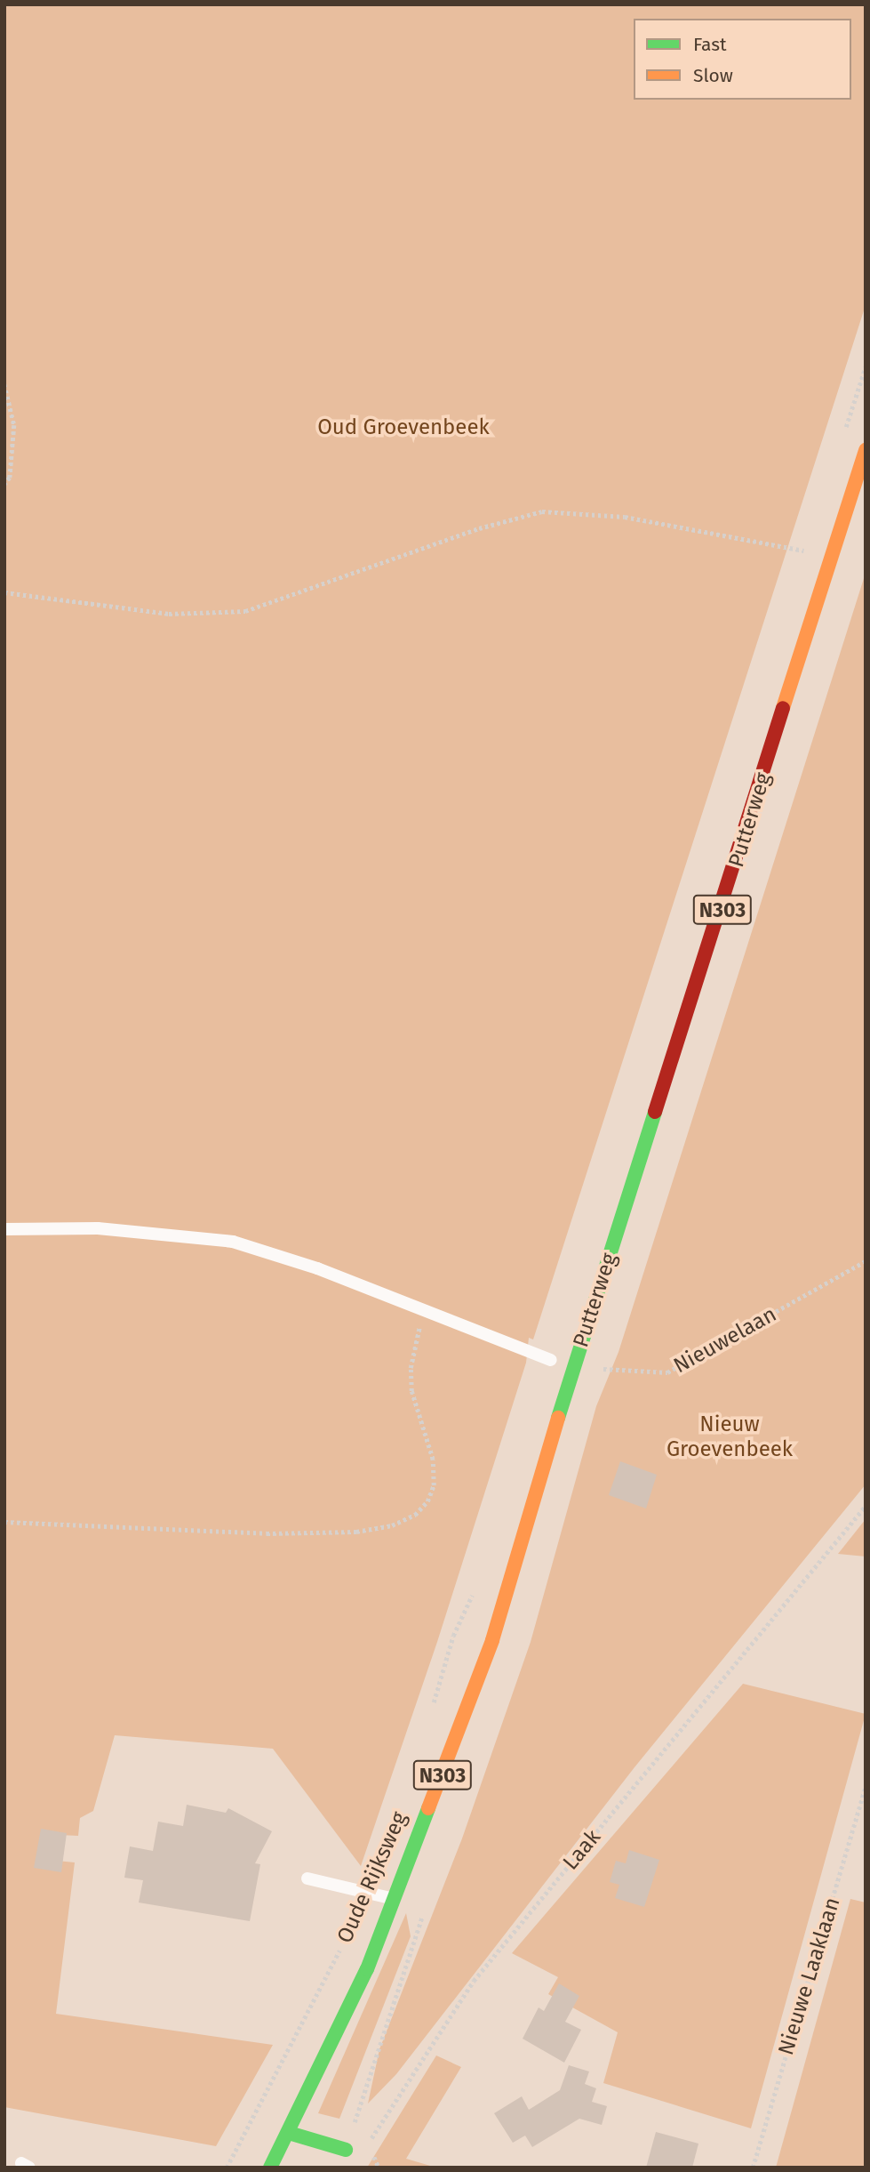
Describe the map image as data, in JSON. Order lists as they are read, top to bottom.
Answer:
{
  "streets": {
    "main road": ["Putterweg", "N303", "Oude Rijksweg"],
    "path": ["Nieuwelaan", "Laak", "Nieuwe Laaklaan"]
  },
  "crossings": [
    ["Putterweg", "Nieuwelaan"],
    ["Putterweg", "Oude Rijksweg"],
    ["Nieuwelaan", "Oude Rijksweg"]
  ],
  "parks": ["Oud Groevenbeek", "Nieuw Groevenbeek"],
  "legend": ["Fast", "Slow"]
}
